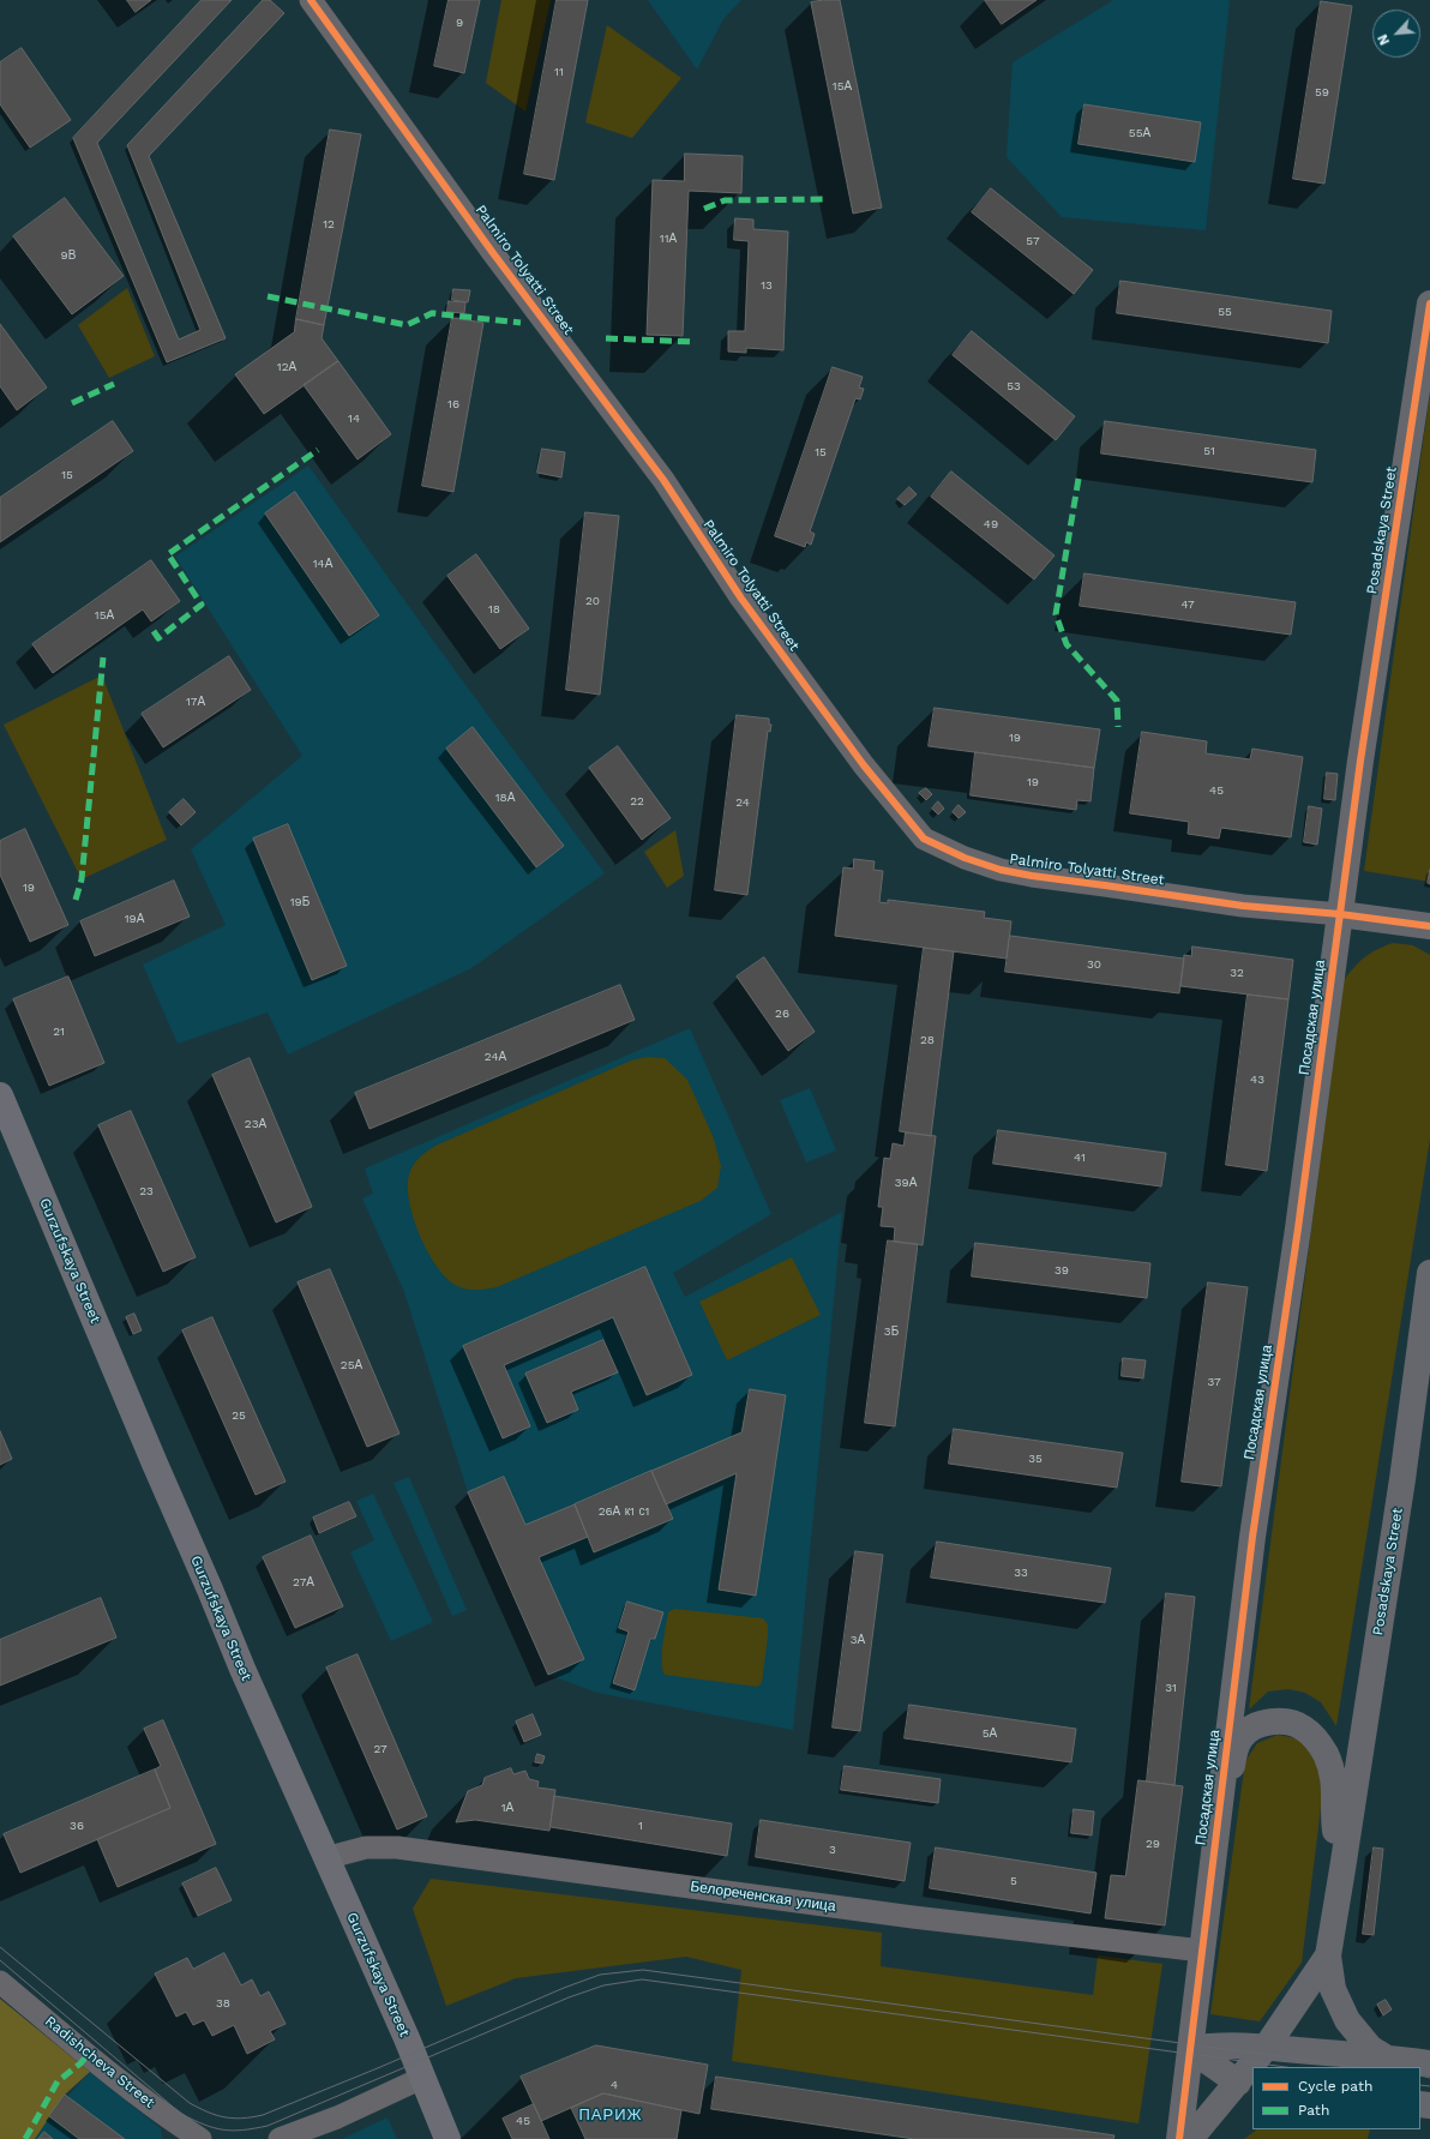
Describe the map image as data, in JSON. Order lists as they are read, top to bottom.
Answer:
{
  "streets": {
    "main road": ["Gurzufskaya Street"],
    "street": [
      "Palmiro Tolyatti Street",
      "Posadskaya Street",
      "Посадская улица",
      "Белореченская улица",
      "Radishcheva Street"
    ]
  },
  "crossings": [
    ["Palmiro Tolyatti Street", "Posadskaya Street"],
    ["Palmiro Tolyatti Street", "Посадская улица"],
    ["Posadskaya Street", "Посадская улица"],
    ["Посадская улица", "Белореченская улица"],
    ["Gurzufskaya Street", "Белореченская улица"]
  ],
  "districts": ["ПАРИЖ"],
  "house_numbers": [
    "9",
    "11",
    "15А",
    "59",
    "55А",
    "12",
    "11А",
    "57",
    "9В",
    "13",
    "55",
    "12А",
    "53",
    "16",
    "14",
    "51",
    "15",
    "15",
    "49",
    "14А",
    "20",
    "47",
    "18",
    "15А",
    "17А",
    "19",
    "19",
    "45",
    "18А",
    "22",
    "24",
    "19",
    "19Б",
    "19А",
    "30",
    "32",
    "26",
    "21",
    "28",
    "24А",
    "43",
    "23А",
    "41",
    "39А",
    "23",
    "39",
    "3Б",
    "25А",
    "37",
    "25",
    "35",
    "26А к1 с1",
    "33",
    "27А",
    "3А",
    "31",
    "5А",
    "27",
    "1А",
    "36",
    "1",
    "29",
    "3",
    "5",
    "38",
    "4",
    "45"
  ],
  "legend": ["Cycle path", "Path"],
  "north": "bottom left"
}
